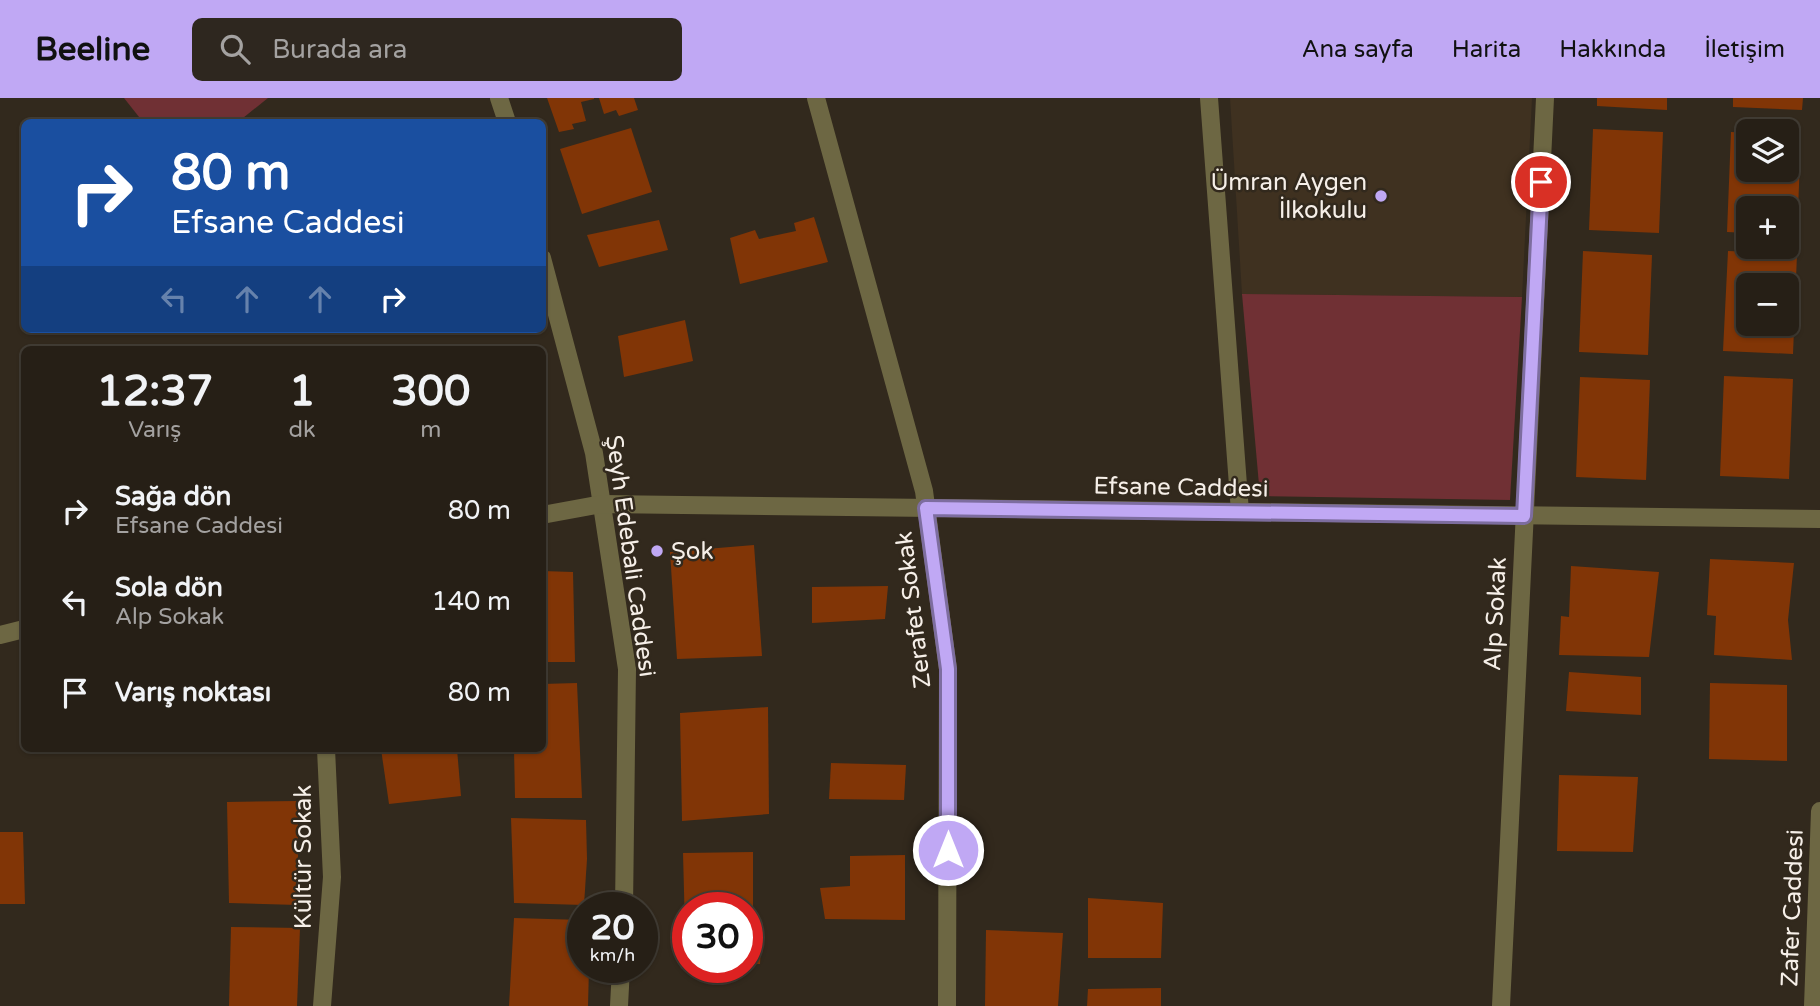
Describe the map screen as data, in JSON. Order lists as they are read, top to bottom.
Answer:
{
  "streets": {
    "street": [
      "Efsane Caddesi",
      "Şeyh Edebali Caddesi",
      "Zerafet Sokak",
      "Alp Sokak",
      "Kültür Sokak",
      "Zafer Caddesi"
    ]
  },
  "crossings": [
    ["Efsane Caddesi", "Şeyh Edebali Caddesi"],
    ["Efsane Caddesi", "Zerafet Sokak"],
    ["Efsane Caddesi", "Alp Sokak"]
  ],
  "places": ["Ümran Aygen İlkokulu", "Şok"],
  "page": {
    "header": "Beeline",
    "search": "Burada ara",
    "nav": [
      "Ana sayfa",
      "Harita",
      "Hakkında",
      "İletişim"
    ],
    "map_buttons": ["+", "−"],
    "turn": ["80 m", "Efsane Caddesi"],
    "eta": [
      "12:37",
      "Varış",
      "1",
      "dk",
      "300",
      "m"
    ],
    "list": [
      {
        "name": "Sağa dön",
        "note": "Efsane Caddesi",
        "value": "80 m"
      },
      {
        "name": "Sola dön",
        "note": "Alp Sokak",
        "value": "140 m"
      },
      {
        "name": "Varış noktası",
        "value": "80 m"
      }
    ],
    "speed": "20 km/h",
    "limit": "30"
  }
}
